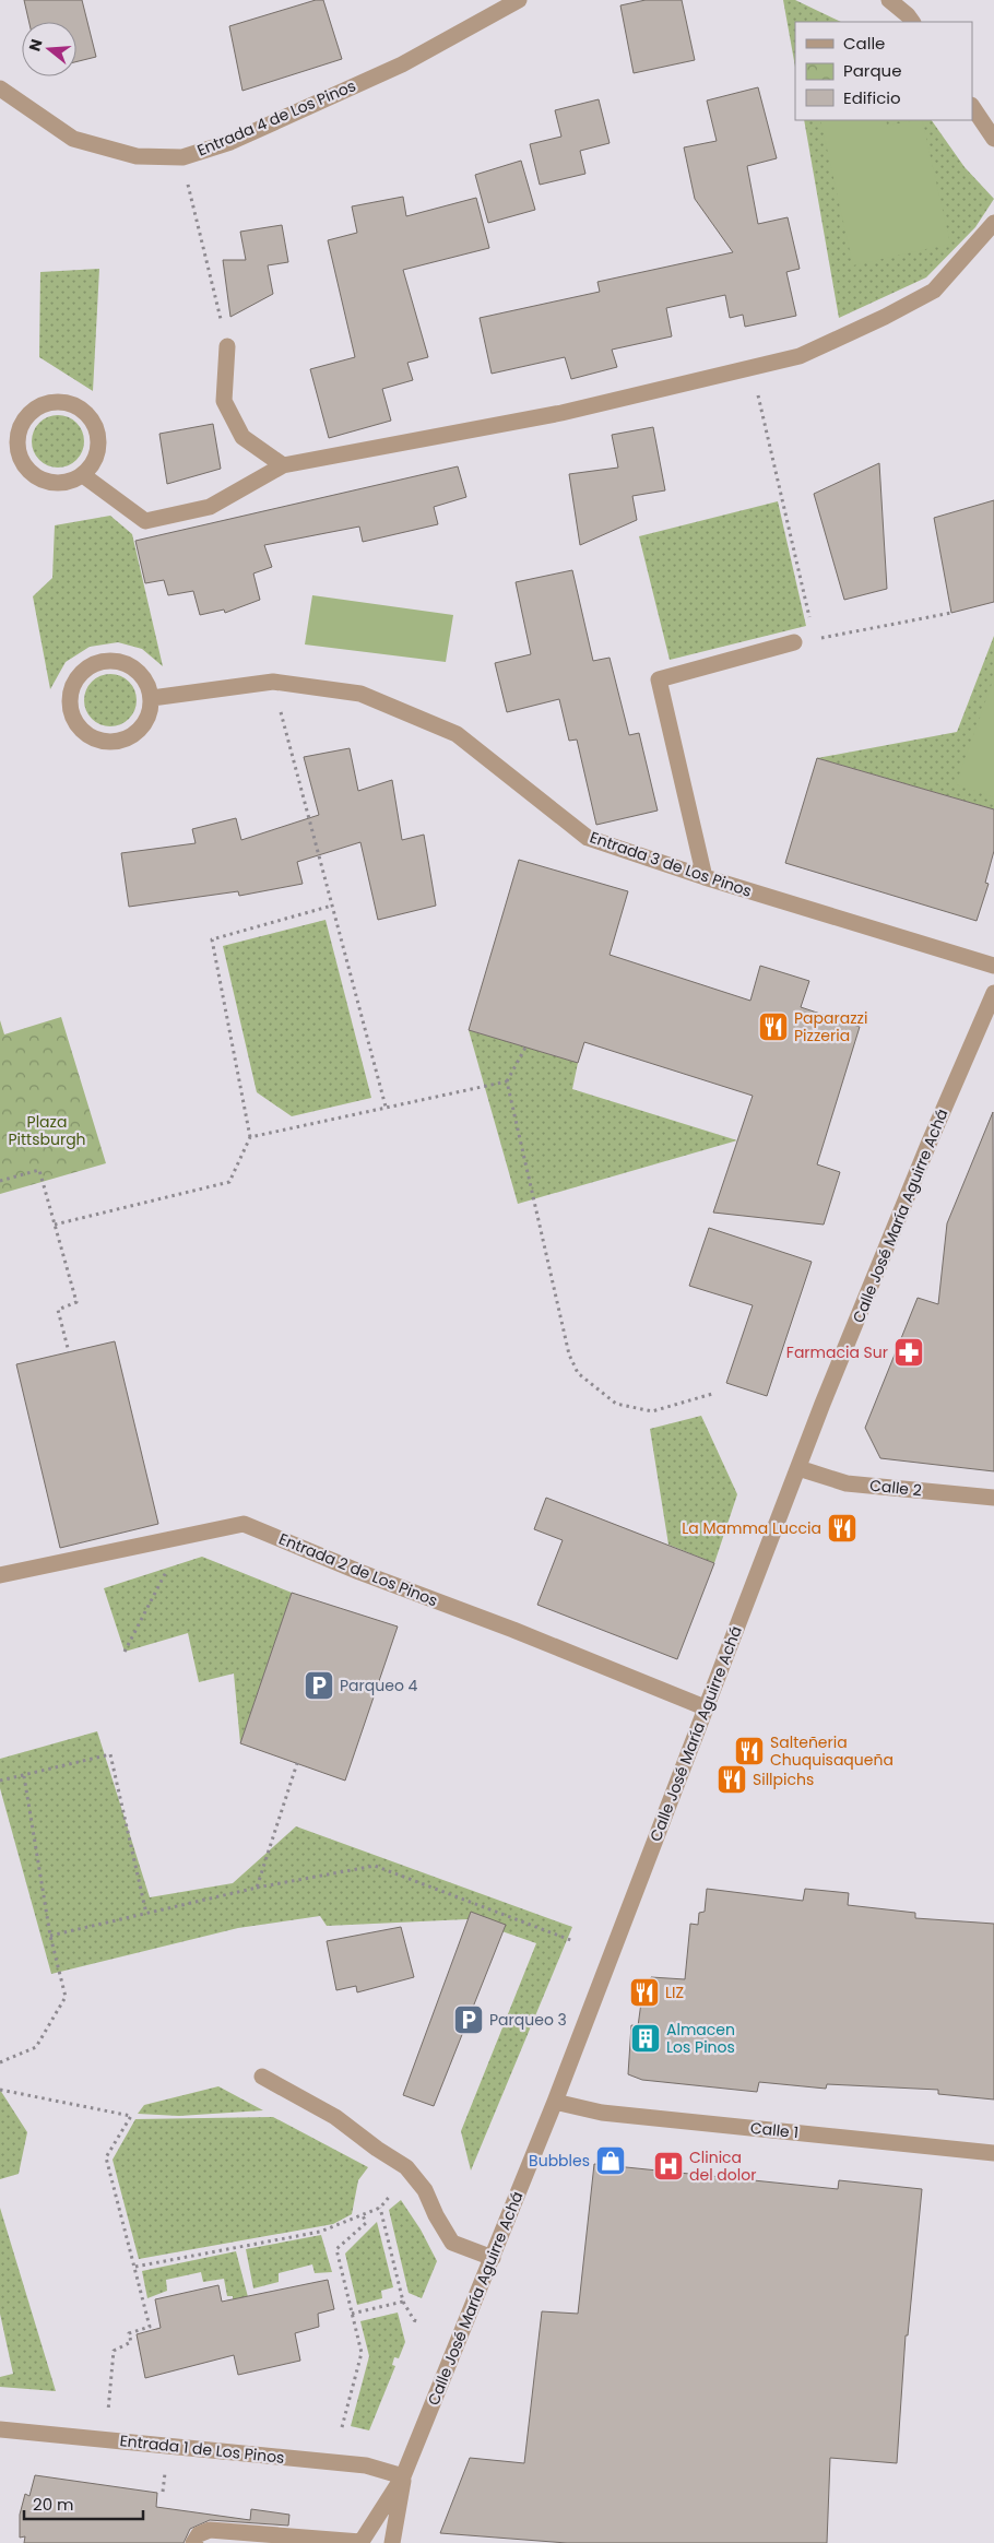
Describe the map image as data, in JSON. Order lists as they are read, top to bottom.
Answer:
{
  "streets": {
    "street": [
      "Entrada 4 de Los Pinos",
      "Entrada 3 de Los Pinos",
      "Calle José María Aguirre Achá",
      "Calle 2",
      "Entrada 2 de Los Pinos",
      "Calle 1",
      "Entrada 1 de Los Pinos"
    ]
  },
  "crossings": [
    ["Calle José María Aguirre Achá", "Calle 2"],
    ["Calle José María Aguirre Achá", "Entrada 2 de Los Pinos"],
    ["Calle José María Aguirre Achá", "Calle 1"],
    ["Calle José María Aguirre Achá", "Entrada 1 de Los Pinos"]
  ],
  "parks": ["Plaza Pittsburgh"],
  "places": {
    "restaurant": [
      "Paparazzi Pizzeria",
      "La Mamma Luccia",
      "Salteñeria Chuquisaqueña",
      "Sillpichs",
      "LIZ"
    ],
    "pharmacy": ["Farmacia Sur"],
    "parking": ["Parqueo 4", "Parqueo 3"],
    "building": ["Almacen Los Pinos"],
    "shop": ["Bubbles"],
    "hospital": ["Clinica del dolor"]
  },
  "legend": ["Calle", "Parque", "Edificio"],
  "scale_bar": "20 m",
  "north": "left"
}
